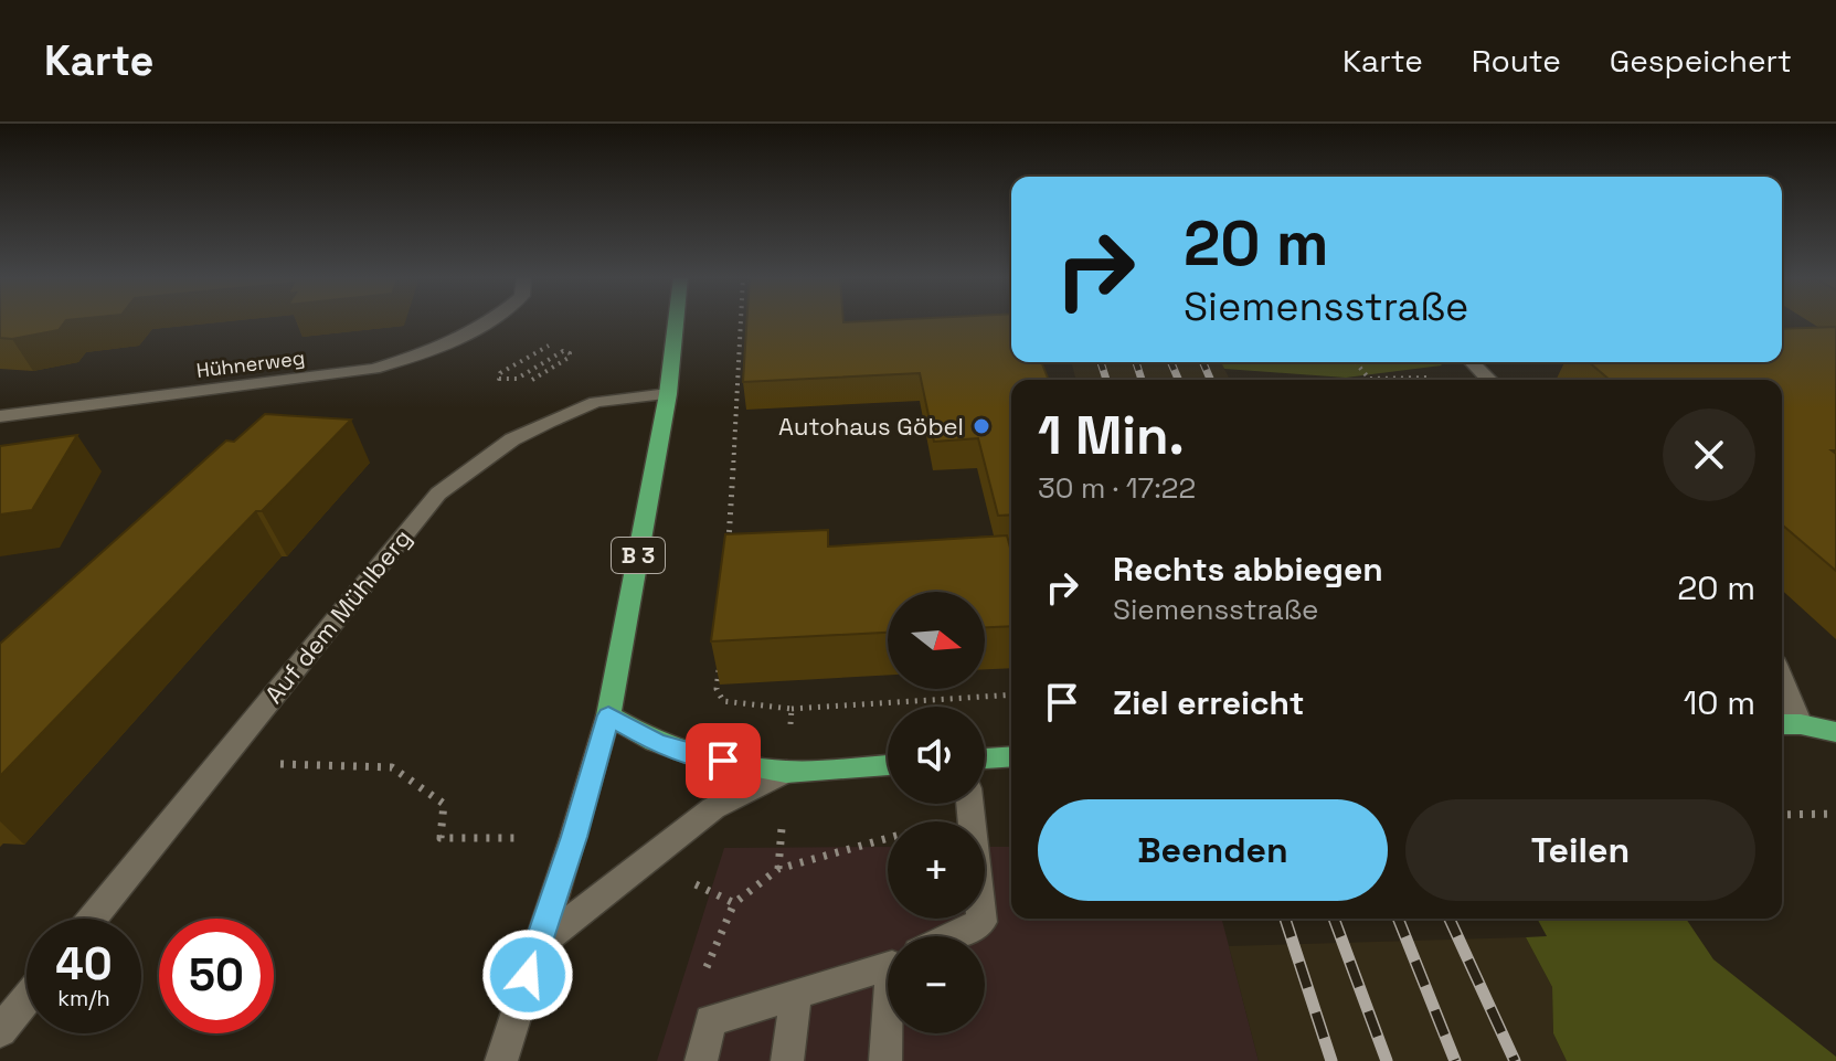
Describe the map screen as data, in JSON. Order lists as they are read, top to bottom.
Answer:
{
  "streets": {
    "main road": ["B 3"],
    "street": ["Hühnerweg", "Auf dem Mühlberg"]
  },
  "crossings": [
    ["B 3", "Auf dem Mühlberg"]
  ],
  "places": ["Autohaus Göbel"],
  "north": "right",
  "page": {
    "header": "Karte",
    "nav": ["Karte", "Route", "Gespeichert"],
    "turn": ["20 m", "Siemensstraße"],
    "heading": ["1 Min.", "30 m · 17:22"],
    "list": [
      {
        "name": "Rechts abbiegen",
        "note": "Siemensstraße",
        "value": "20 m"
      },
      {
        "name": "Ziel erreicht",
        "value": "10 m"
      }
    ],
    "map_buttons": ["+", "−"],
    "buttons": ["Beenden", "Teilen"],
    "speed": "40 km/h",
    "limit": "50"
  }
}
